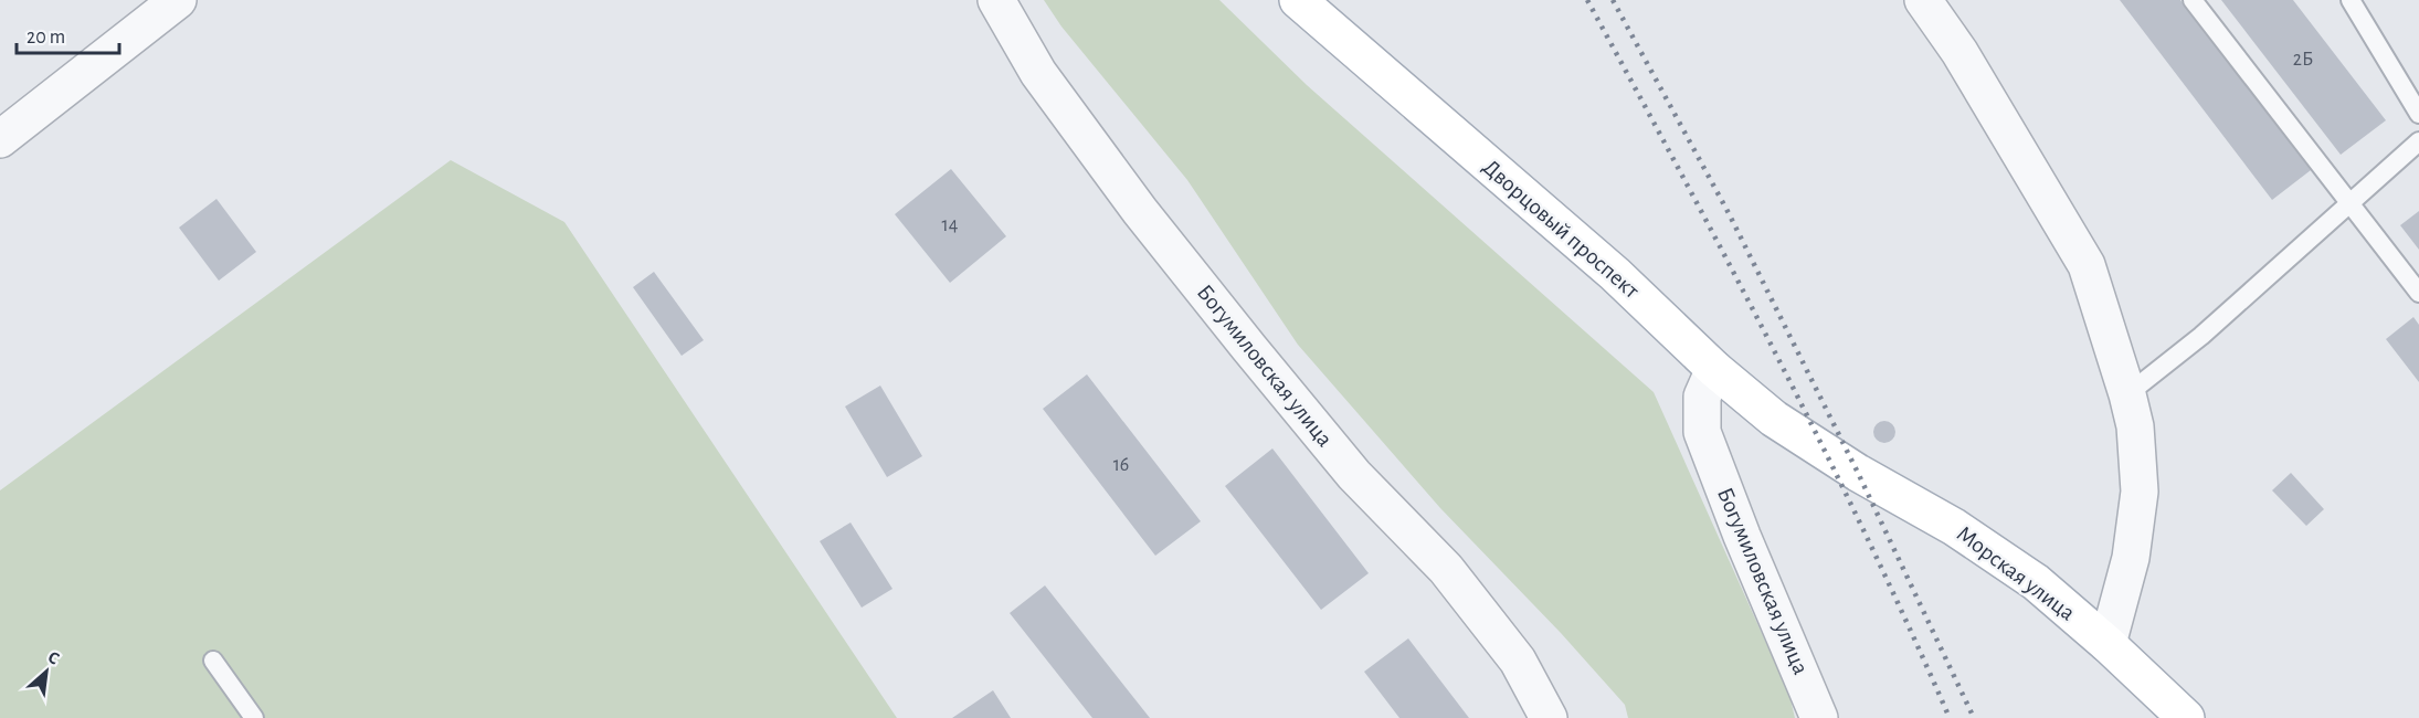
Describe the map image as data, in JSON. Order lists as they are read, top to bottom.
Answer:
{
  "streets": {
    "main road": ["Дворцовый проспект", "Морская улица"],
    "street": ["Богумиловская улица"]
  },
  "crossings": [
    ["Дворцовый проспект", "Богумиловская улица"],
    ["Дворцовый проспект", "Морская улица"]
  ],
  "house_numbers": ["2Б", "14", "16"],
  "scale_bar": "20 m",
  "north": "top right"
}
